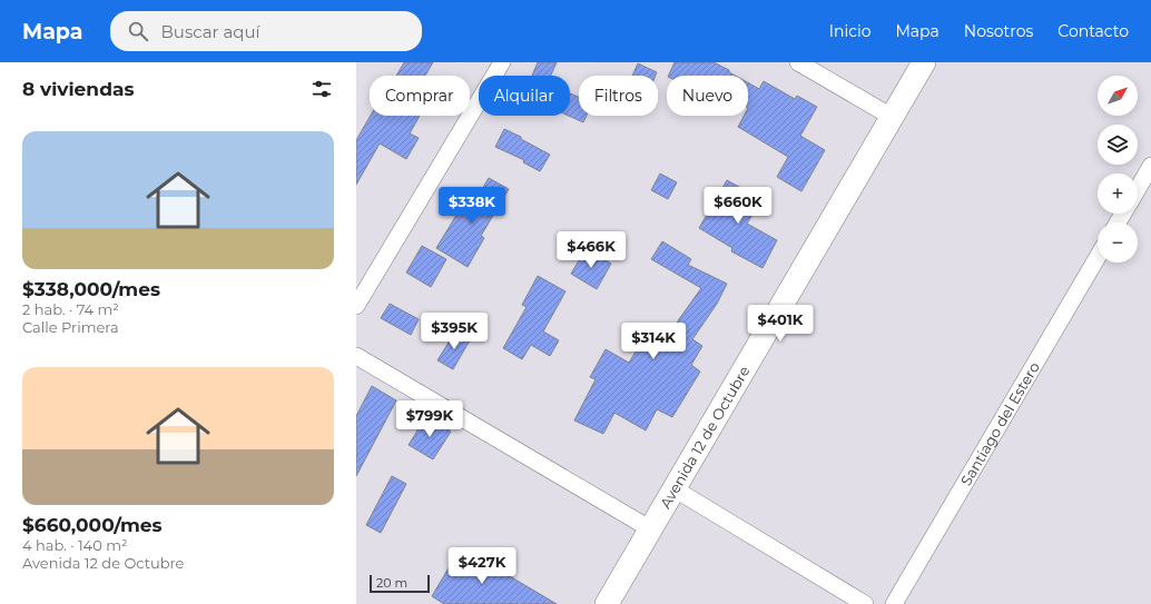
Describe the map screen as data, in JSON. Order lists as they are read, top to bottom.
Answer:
{
  "streets": {
    "main road": ["Avenida 12 de Octubre"],
    "street": ["Santiago del Estero"]
  },
  "scale_bar": "20 m",
  "north": "top right",
  "page": {
    "header": "Mapa",
    "search": "Buscar aquí",
    "nav": [
      "Inicio",
      "Mapa",
      "Nosotros",
      "Contacto"
    ],
    "heading": "8 viviendas",
    "map_buttons": ["+", "−"],
    "chip": [
      "Comprar",
      "Alquilar",
      "Filtros",
      "Nuevo"
    ],
    "list": [
      {
        "name": "$338,000/mes",
        "note": "2 hab. · 74 m² · Calle Primera"
      },
      {
        "name": "$660,000/mes",
        "note": "4 hab. · 140 m² · Avenida 12 de Octubre"
      }
    ],
    "price": [
      "$338K",
      "$660K",
      "$466K",
      "$401K",
      "$395K",
      "$314K",
      "$799K",
      "$427K"
    ],
    "scale": "20 m"
  }
}
